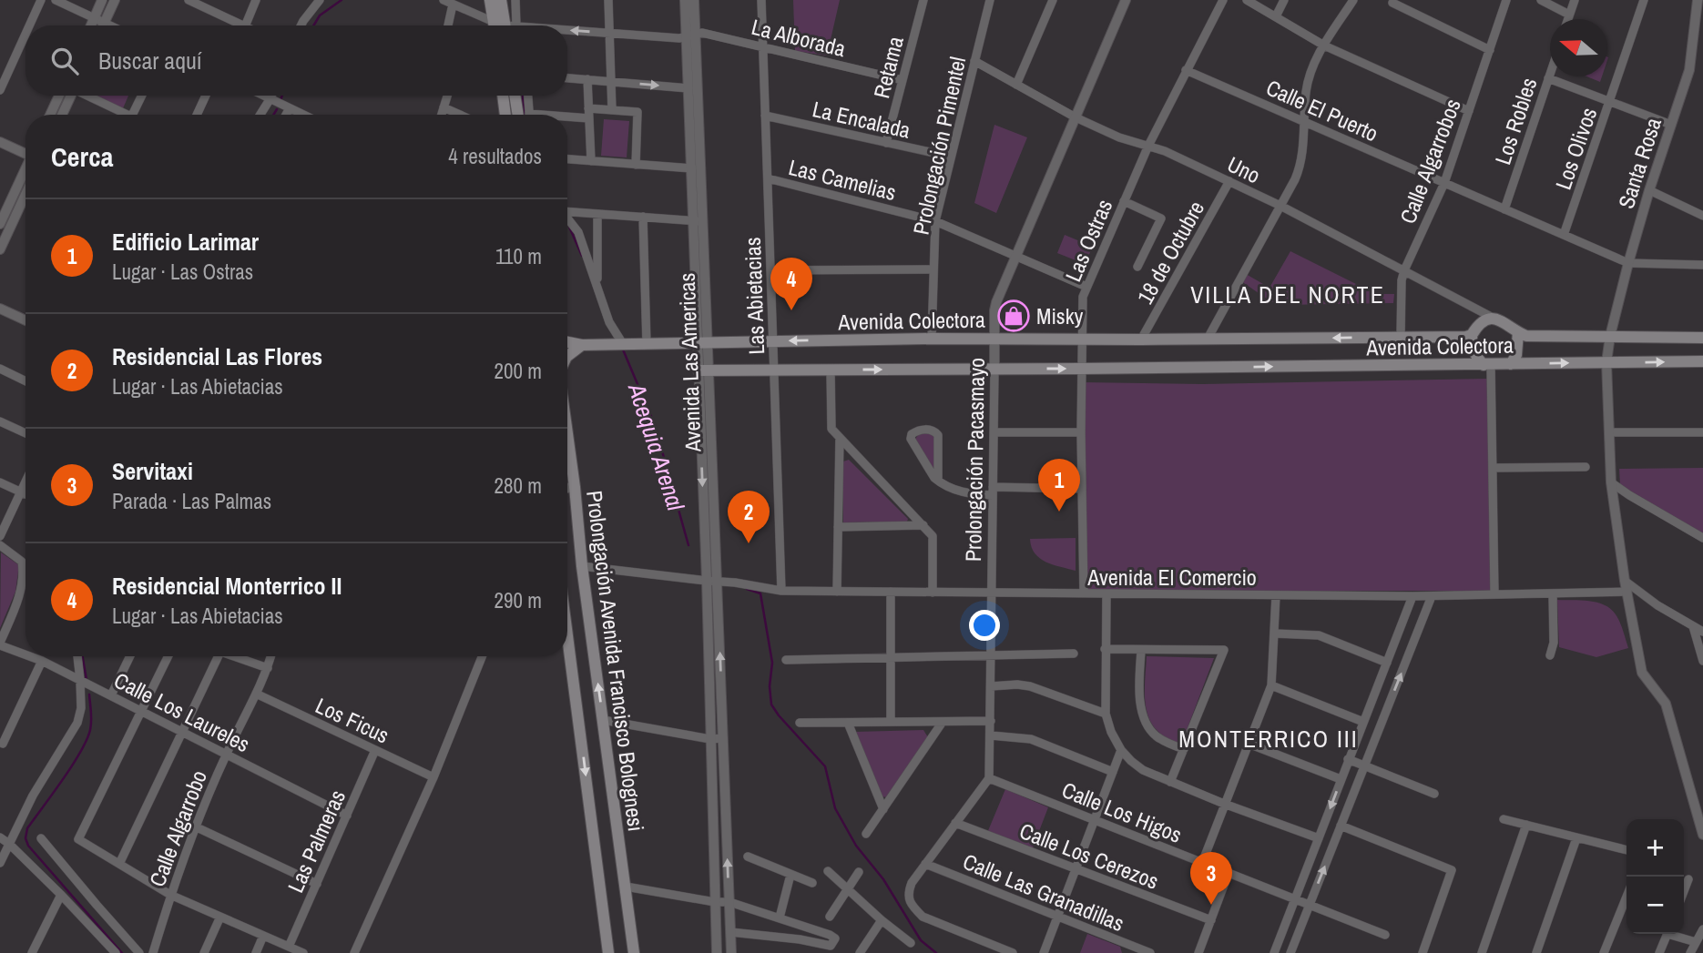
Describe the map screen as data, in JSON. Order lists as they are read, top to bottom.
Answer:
{
  "streets": {
    "main road": ["Avenida Colectora", "Prolongación Avenida Francisco Bolognesi"],
    "street": [
      "La Alborada",
      "Retama",
      "Calle El Puerto",
      "La Encalada",
      "Los Robles",
      "Prolongación Pimentel",
      "Los Olivos",
      "Calle Algarrobos",
      "Santa Rosa",
      "Uno",
      "Las Camelias",
      "Las Ostras",
      "18 de Octubre",
      "Las Abietacias",
      "Avenida Las Americas",
      "Prolongación Pacasmayo",
      "Avenida El Comercio",
      "Calle Los Laureles",
      "Los Ficus",
      "Calle Los Higos",
      "Calle Algarrobo",
      "Las Palmeras",
      "Calle Los Cerezos",
      "Calle Las Granadillas"
    ]
  },
  "crossings": [
    ["La Alborada", "Retama"],
    ["La Alborada", "Las Abietacias"],
    ["La Alborada", "Avenida Las Americas"],
    ["Retama", "La Encalada"],
    ["Calle El Puerto", "Los Robles"],
    ["Calle El Puerto", "Los Olivos"],
    ["Calle El Puerto", "Calle Algarrobos"],
    ["Calle El Puerto", "Santa Rosa"],
    ["Calle El Puerto", "Las Ostras"],
    ["La Encalada", "Prolongación Pimentel"],
    ["La Encalada", "Las Abietacias"],
    ["Prolongación Pimentel", "Uno"],
    ["Prolongación Pimentel", "Las Camelias"],
    ["Prolongación Pimentel", "Avenida Colectora"],
    ["Calle Algarrobos", "Uno"],
    ["Calle Algarrobos", "Avenida Colectora"],
    ["Santa Rosa", "Avenida Colectora"],
    ["Santa Rosa", "Avenida El Comercio"],
    ["Uno", "Las Ostras"],
    ["Uno", "18 de Octubre"],
    ["Uno", "Avenida Colectora"],
    ["Uno", "Prolongación Pacasmayo"],
    ["Las Camelias", "Las Ostras"],
    ["Las Camelias", "Las Abietacias"],
    ["Las Camelias", "Prolongación Pacasmayo"],
    ["Las Ostras", "Avenida Colectora"],
    ["Las Ostras", "Avenida El Comercio"],
    ["18 de Octubre", "Avenida Colectora"],
    ["Las Abietacias", "Avenida Colectora"],
    ["Las Abietacias", "Avenida El Comercio"],
    ["Avenida Colectora", "Avenida Las Americas"],
    ["Avenida Colectora", "Prolongación Pacasmayo"],
    ["Avenida Las Americas", "Avenida El Comercio"],
    ["Prolongación Pacasmayo", "Avenida El Comercio"],
    ["Prolongación Pacasmayo", "Calle Los Higos"],
    ["Avenida El Comercio", "Prolongación Avenida Francisco Bolognesi"],
    ["Calle Los Laureles", "Calle Algarrobo"],
    ["Calle Los Laureles", "Las Palmeras"],
    ["Los Ficus", "Calle Algarrobo"],
    ["Los Ficus", "Las Palmeras"]
  ],
  "districts": ["VILLA DEL NORTE", "MONTERRICO III"],
  "water": ["Acequia Arenal"],
  "places": {
    "shop": ["Misky"]
  },
  "north": "left",
  "page": {
    "search": "Buscar aquí",
    "heading": ["Cerca", "4 resultados"],
    "list": [
      {
        "mark": "1",
        "name": "Edificio Larimar",
        "note": "Lugar · Las Ostras",
        "value": "110 m"
      },
      {
        "mark": "2",
        "name": "Residencial Las Flores",
        "note": "Lugar · Las Abietacias",
        "value": "200 m"
      },
      {
        "mark": "3",
        "name": "Servitaxi",
        "note": "Parada · Las Palmas",
        "value": "280 m"
      },
      {
        "mark": "4",
        "name": "Residencial Monterrico II",
        "note": "Lugar · Las Abietacias",
        "value": "290 m"
      }
    ],
    "pins": [
      "4",
      "1",
      "2",
      "3"
    ],
    "map_buttons": ["+", "−"]
  }
}
